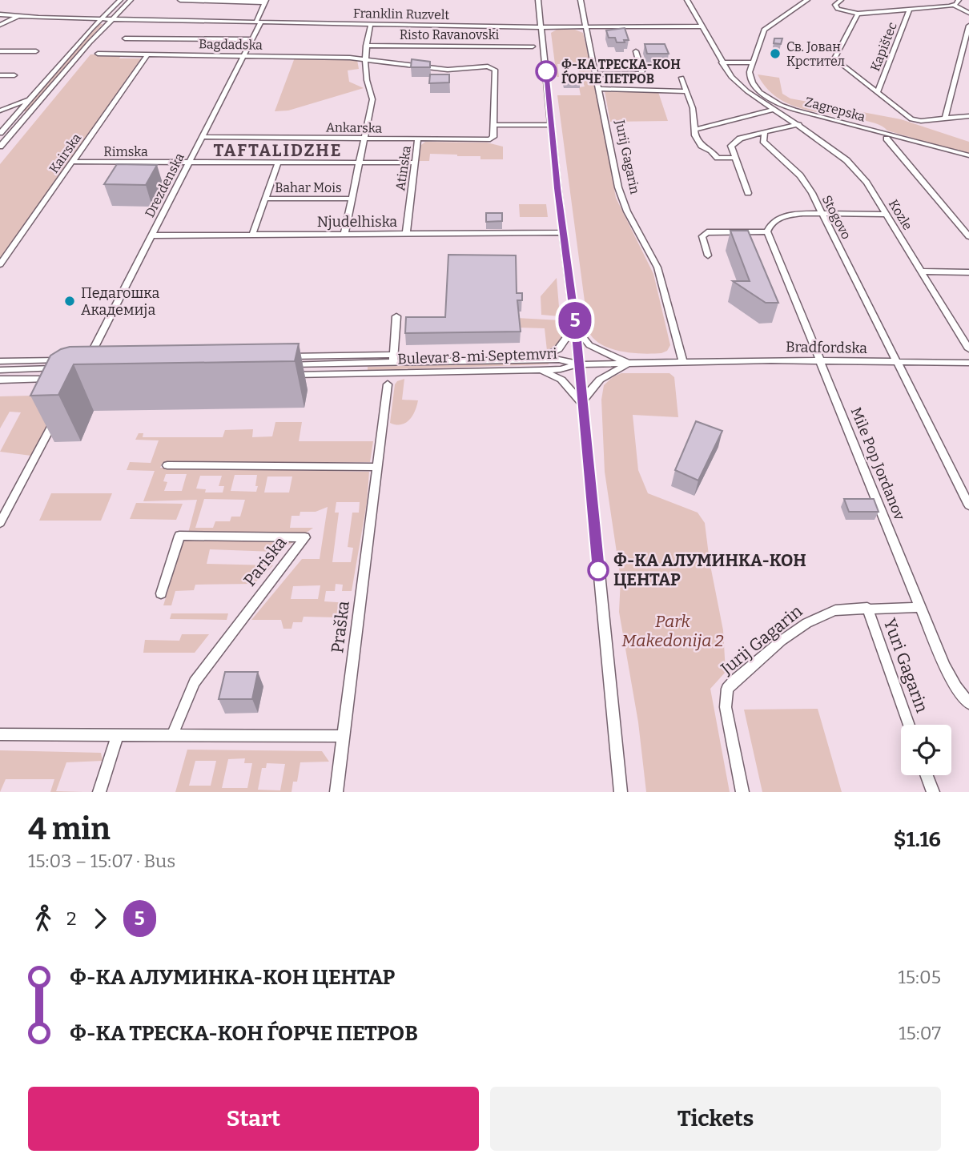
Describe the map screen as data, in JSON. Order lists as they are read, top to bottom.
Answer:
{
  "streets": {
    "street": [
      "Franklin Ruzvelt",
      "Risto Ravanovski",
      "Bagdadska",
      "Kapištec",
      "Zagrepska",
      "Ankarska",
      "Rimska",
      "Kairska",
      "Jurij Gagarin",
      "Atinska",
      "Drezdenska",
      "Bahar Mois",
      "Kozle",
      "Stogovo",
      "Njudelhiska",
      "Bradfordska",
      "Bulevar 8-mi Septemvri",
      "Mile Pop Jordanov",
      "Pariska",
      "Praška",
      "Yuri Gagarin"
    ]
  },
  "crossings": [
    ["Franklin Ruzvelt", "Jurij Gagarin"],
    ["Franklin Ruzvelt", "Drezdenska"],
    ["Franklin Ruzvelt", "Bahar Mois"],
    ["Franklin Ruzvelt", "Kozle"],
    ["Risto Ravanovski", "Bahar Mois"],
    ["Bagdadska", "Kairska"],
    ["Bagdadska", "Drezdenska"],
    ["Bagdadska", "Bahar Mois"],
    ["Ankarska", "Atinska"],
    ["Ankarska", "Drezdenska"],
    ["Ankarska", "Bahar Mois"],
    ["Rimska", "Kairska"],
    ["Rimska", "Atinska"],
    ["Rimska", "Drezdenska"],
    ["Rimska", "Bahar Mois"],
    ["Jurij Gagarin", "Bradfordska"],
    ["Jurij Gagarin", "Mile Pop Jordanov"],
    ["Jurij Gagarin", "Yuri Gagarin"],
    ["Atinska", "Njudelhiska"],
    ["Drezdenska", "Njudelhiska"],
    ["Bahar Mois", "Njudelhiska"],
    ["Stogovo", "Bradfordska"],
    ["Bradfordska", "Mile Pop Jordanov"]
  ],
  "districts": ["TAFTALIDZHE"],
  "parks": ["Park Makedonija 2"],
  "places": [
    "Св. Јован Крстител",
    "Ф-КА ТРЕСКА-КОН ЃОРЧЕ ПЕТРОВ",
    "Педагошка Академија",
    "Ф-КА АЛУМИНКА-КОН ЦЕНТАР"
  ],
  "lines": ["bus line 5"],
  "page": {
    "on_map": "5",
    "heading": ["4 min", "15:03 – 15:07 · Bus", "$1.16"],
    "legs": ["2", "5"],
    "list": [
      {
        "name": "Ф-КА АЛУМИНКА-КОН ЦЕНТАР",
        "value": "15:05"
      },
      {
        "name": "Ф-КА ТРЕСКА-КОН ЃОРЧЕ ПЕТРОВ",
        "value": "15:07"
      }
    ],
    "buttons": ["Start", "Tickets"]
  }
}
